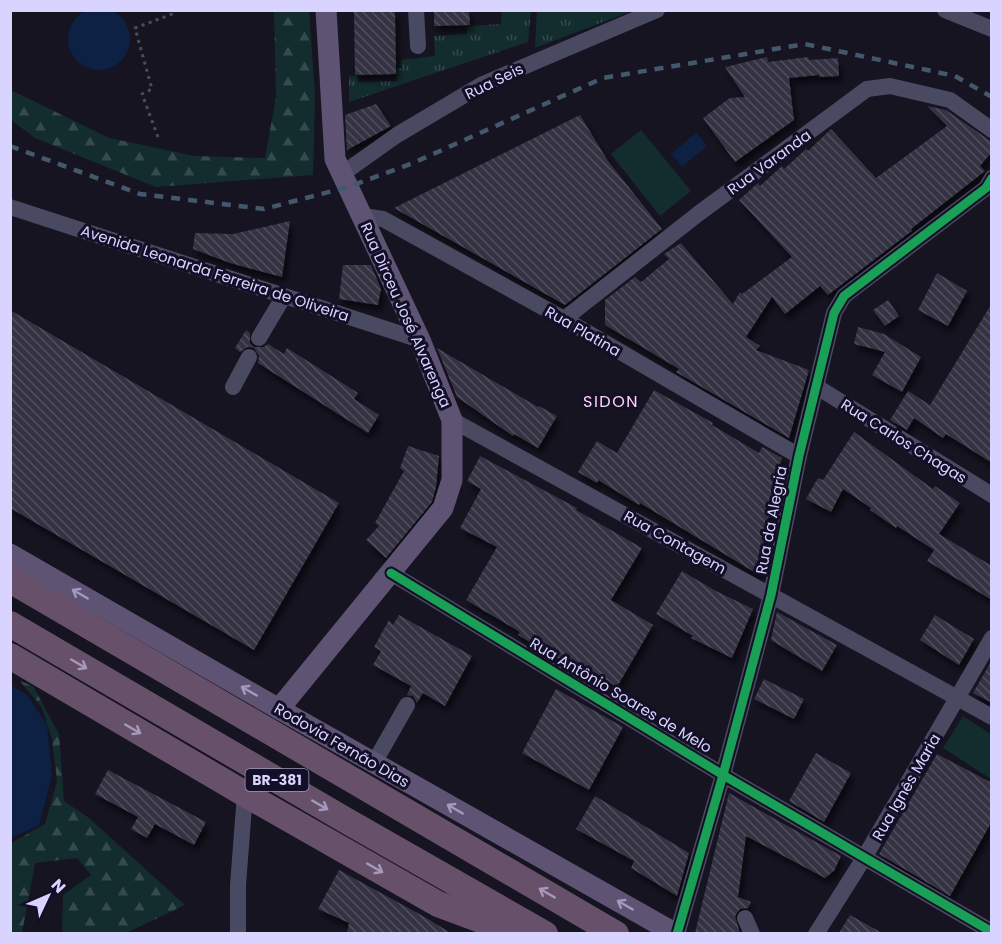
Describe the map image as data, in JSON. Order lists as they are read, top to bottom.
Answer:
{
  "streets": {
    "highway": ["Rodovia Fernão Dias", "BR-381"],
    "main road": ["Rua Dirceu José Alvarenga"],
    "street": [
      "Rua Seis",
      "Rua Varanda",
      "Avenida Leonarda Ferreira de Oliveira",
      "Rua Platina",
      "Rua Carlos Chagas",
      "Rua da Alegria",
      "Rua Contagem",
      "Rua Antônio Soares de Melo",
      "Rua Ignês Maria"
    ]
  },
  "crossings": [
    ["Rua Seis", "Rua Dirceu José Alvarenga"],
    ["Rua Varanda", "Rua Platina"],
    ["Avenida Leonarda Ferreira de Oliveira", "Rua Dirceu José Alvarenga"],
    ["Rua Dirceu José Alvarenga", "Rua Platina"],
    ["Rua Dirceu José Alvarenga", "Rua Contagem"],
    ["Rua Dirceu José Alvarenga", "Rua Antônio Soares de Melo"],
    ["Rua Dirceu José Alvarenga", "Rodovia Fernão Dias"],
    ["Rua Platina", "Rua da Alegria"],
    ["Rua Carlos Chagas", "Rua da Alegria"],
    ["Rua da Alegria", "Rua Contagem"],
    ["Rua da Alegria", "Rua Antônio Soares de Melo"],
    ["Rua da Alegria", "Rodovia Fernão Dias"],
    ["Rua Contagem", "Rua Ignês Maria"],
    ["Rua Antônio Soares de Melo", "Rua Ignês Maria"]
  ],
  "one_way": ["Rodovia Fernão Dias"],
  "districts": ["SIDON"],
  "north": "top right"
}
